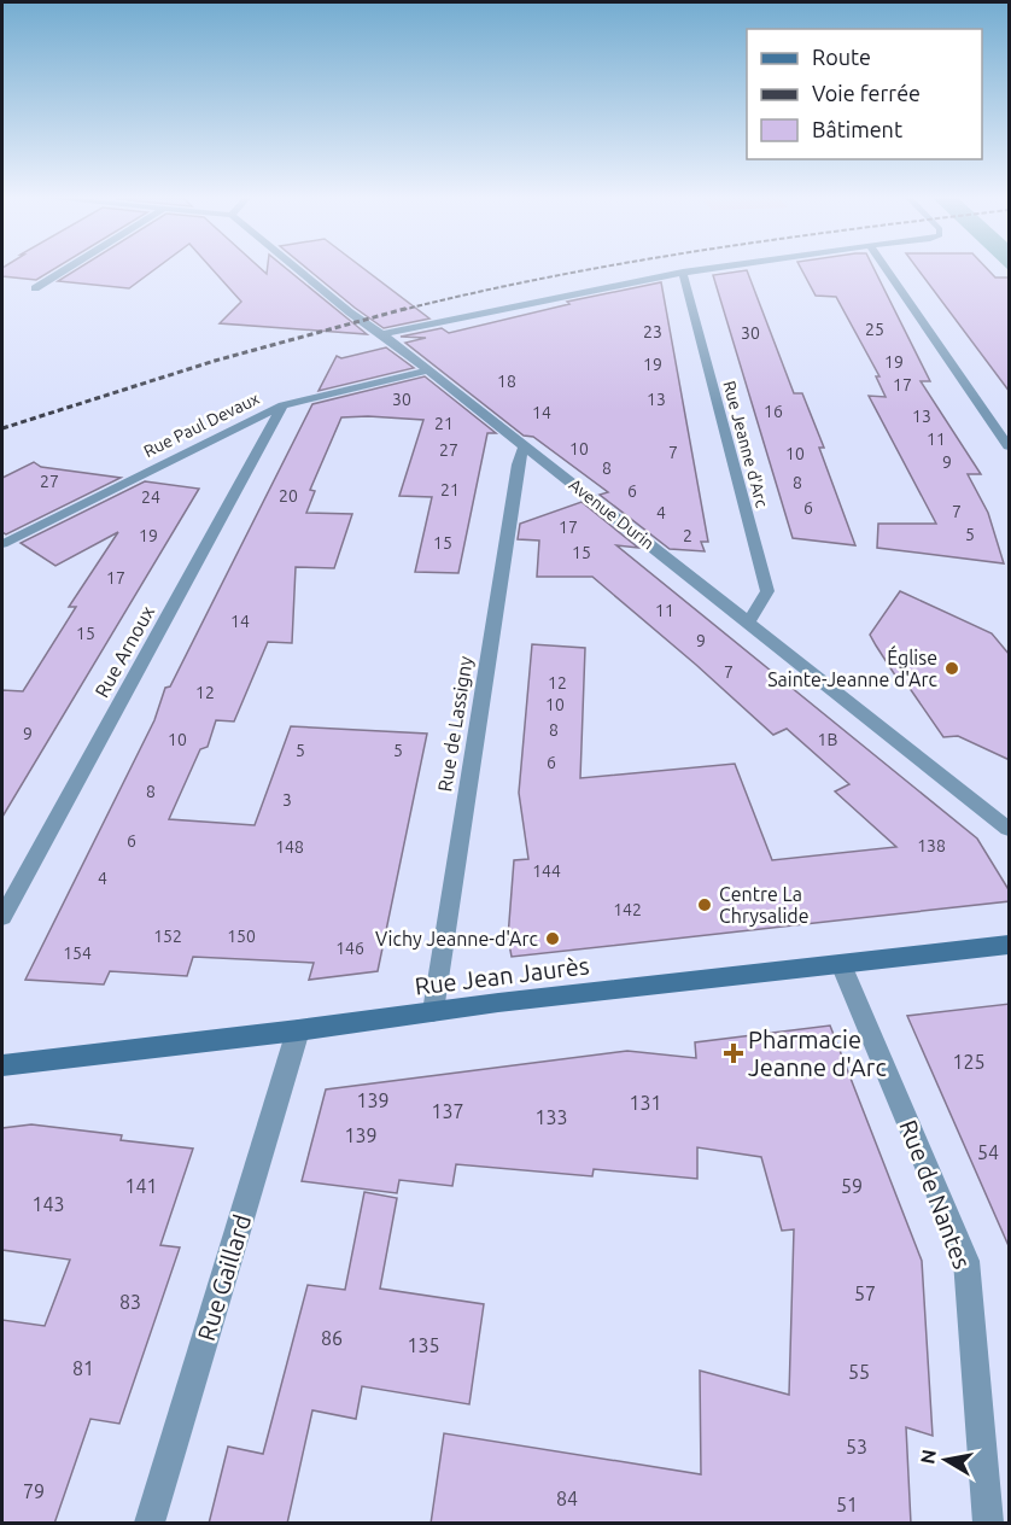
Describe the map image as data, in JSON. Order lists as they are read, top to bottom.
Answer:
{
  "streets": {
    "street": [
      "Rue Paul Devaux",
      "Rue Jeanne d'Arc",
      "Avenue Durin",
      "Rue Arnoux",
      "Rue de Lassigny",
      "Rue Jean Jaurès",
      "Rue de Nantes",
      "Rue Gaillard"
    ]
  },
  "crossings": [
    ["Rue Paul Devaux", "Avenue Durin"],
    ["Rue Paul Devaux", "Rue Arnoux"],
    ["Rue Jeanne d'Arc", "Avenue Durin"],
    ["Avenue Durin", "Rue de Lassigny"],
    ["Rue de Lassigny", "Rue Jean Jaurès"],
    ["Rue Jean Jaurès", "Rue de Nantes"],
    ["Rue Jean Jaurès", "Rue Gaillard"]
  ],
  "places": {
    "other": ["Église Sainte-Jeanne d'Arc", "Centre La Chrysalide", "Vichy Jeanne-d'Arc"],
    "health": ["Pharmacie Jeanne d'Arc"]
  },
  "house_numbers": [
    "25",
    "23",
    "30",
    "19",
    "19",
    "18",
    "17",
    "30",
    "13",
    "16",
    "14",
    "13",
    "21",
    "11",
    "10",
    "27",
    "7",
    "10",
    "9",
    "8",
    "27",
    "8",
    "21",
    "6",
    "20",
    "24",
    "6",
    "7",
    "4",
    "17",
    "5",
    "19",
    "2",
    "15",
    "15",
    "17",
    "11",
    "14",
    "15",
    "9",
    "7",
    "12",
    "12",
    "10",
    "8",
    "9",
    "10",
    "1B",
    "5",
    "5",
    "6",
    "8",
    "3",
    "6",
    "138",
    "148",
    "144",
    "4",
    "142",
    "152",
    "150",
    "146",
    "154",
    "125",
    "139",
    "131",
    "137",
    "133",
    "139",
    "54",
    "141",
    "59",
    "143",
    "57",
    "83",
    "86",
    "135",
    "81",
    "55",
    "53",
    "79",
    "84",
    "51"
  ],
  "legend": ["Route", "Voie ferrée", "Bâtiment"],
  "north": "left"
}
